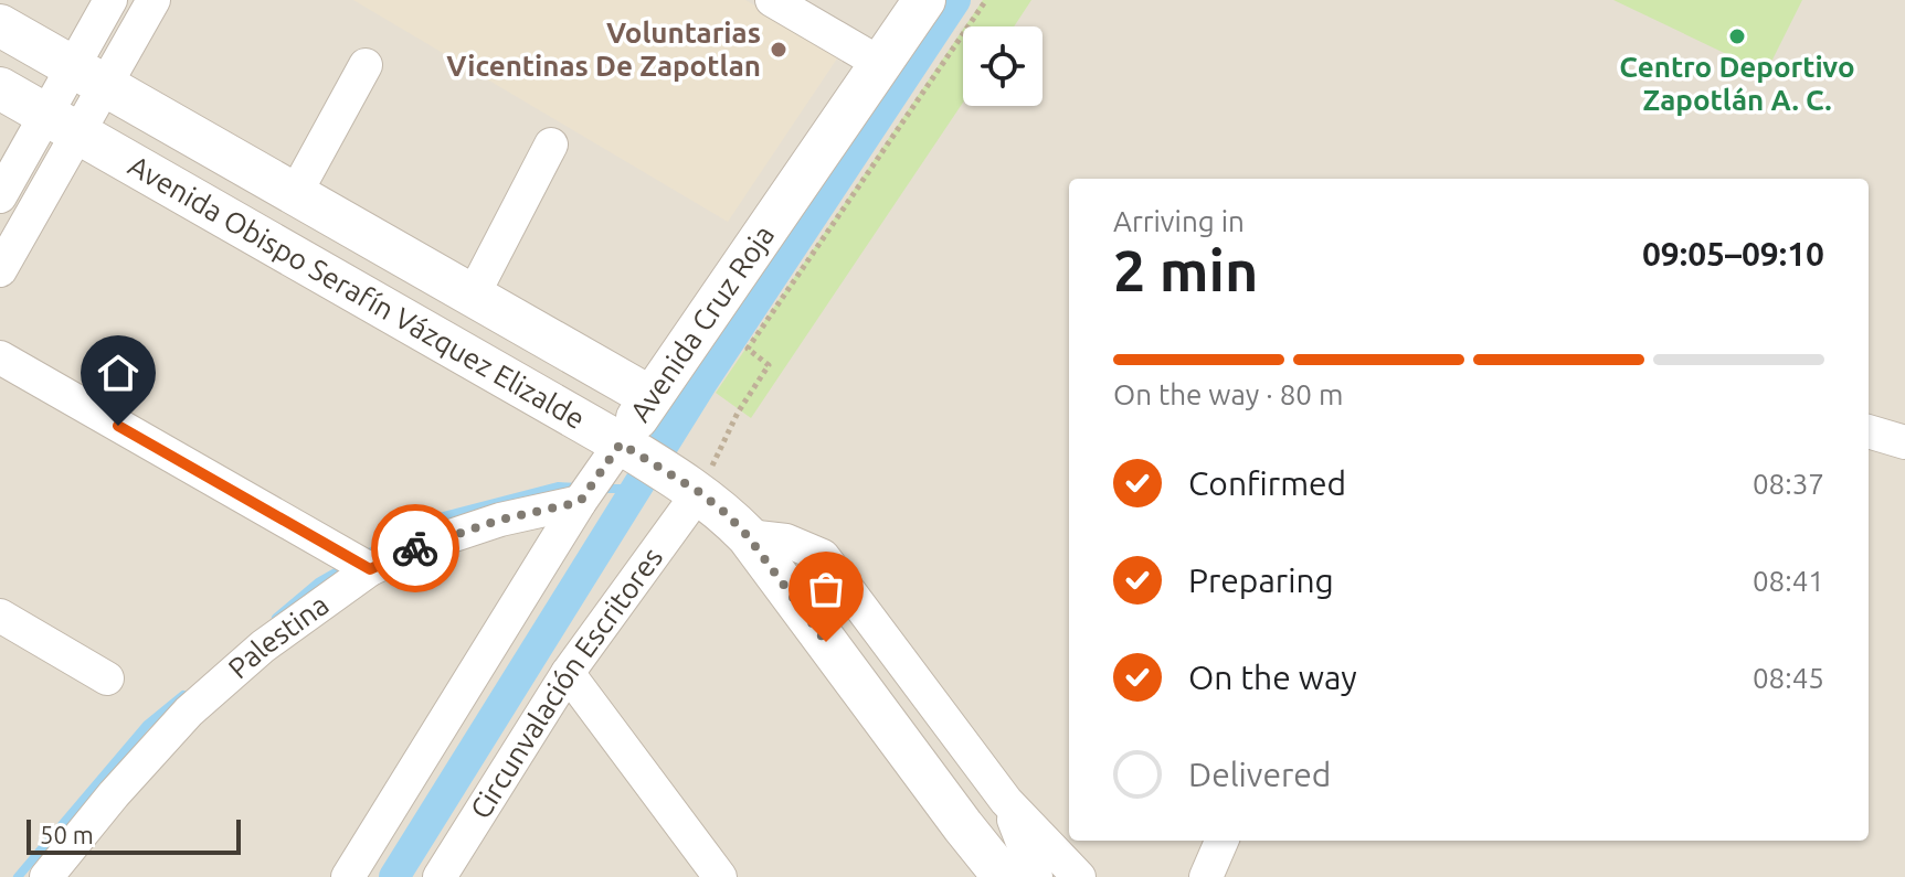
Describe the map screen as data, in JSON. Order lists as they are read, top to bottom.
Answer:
{
  "streets": {
    "street": [
      "Avenida Obispo Serafín Vázquez Elizalde",
      "Avenida Cruz Roja",
      "Palestina",
      "Circunvalación Escritores"
    ]
  },
  "crossings": [
    ["Avenida Obispo Serafín Vázquez Elizalde", "Avenida Cruz Roja"],
    ["Avenida Obispo Serafín Vázquez Elizalde", "Circunvalación Escritores"],
    ["Avenida Cruz Roja", "Palestina"]
  ],
  "places": ["Centro Deportivo Zapotlán A. C.", "Voluntarias Vicentinas De Zapotlan"],
  "scale_bar": "50 m",
  "page": {
    "heading": ["2 min", "Arriving in", "09:05–09:10"],
    "bar": "On the way · 80 m",
    "list": [
      ["Confirmed", "08:37"],
      ["Preparing", "08:41"],
      ["On the way", "08:45"],
      "Delivered"
    ],
    "scale": "50 m"
  }
}
